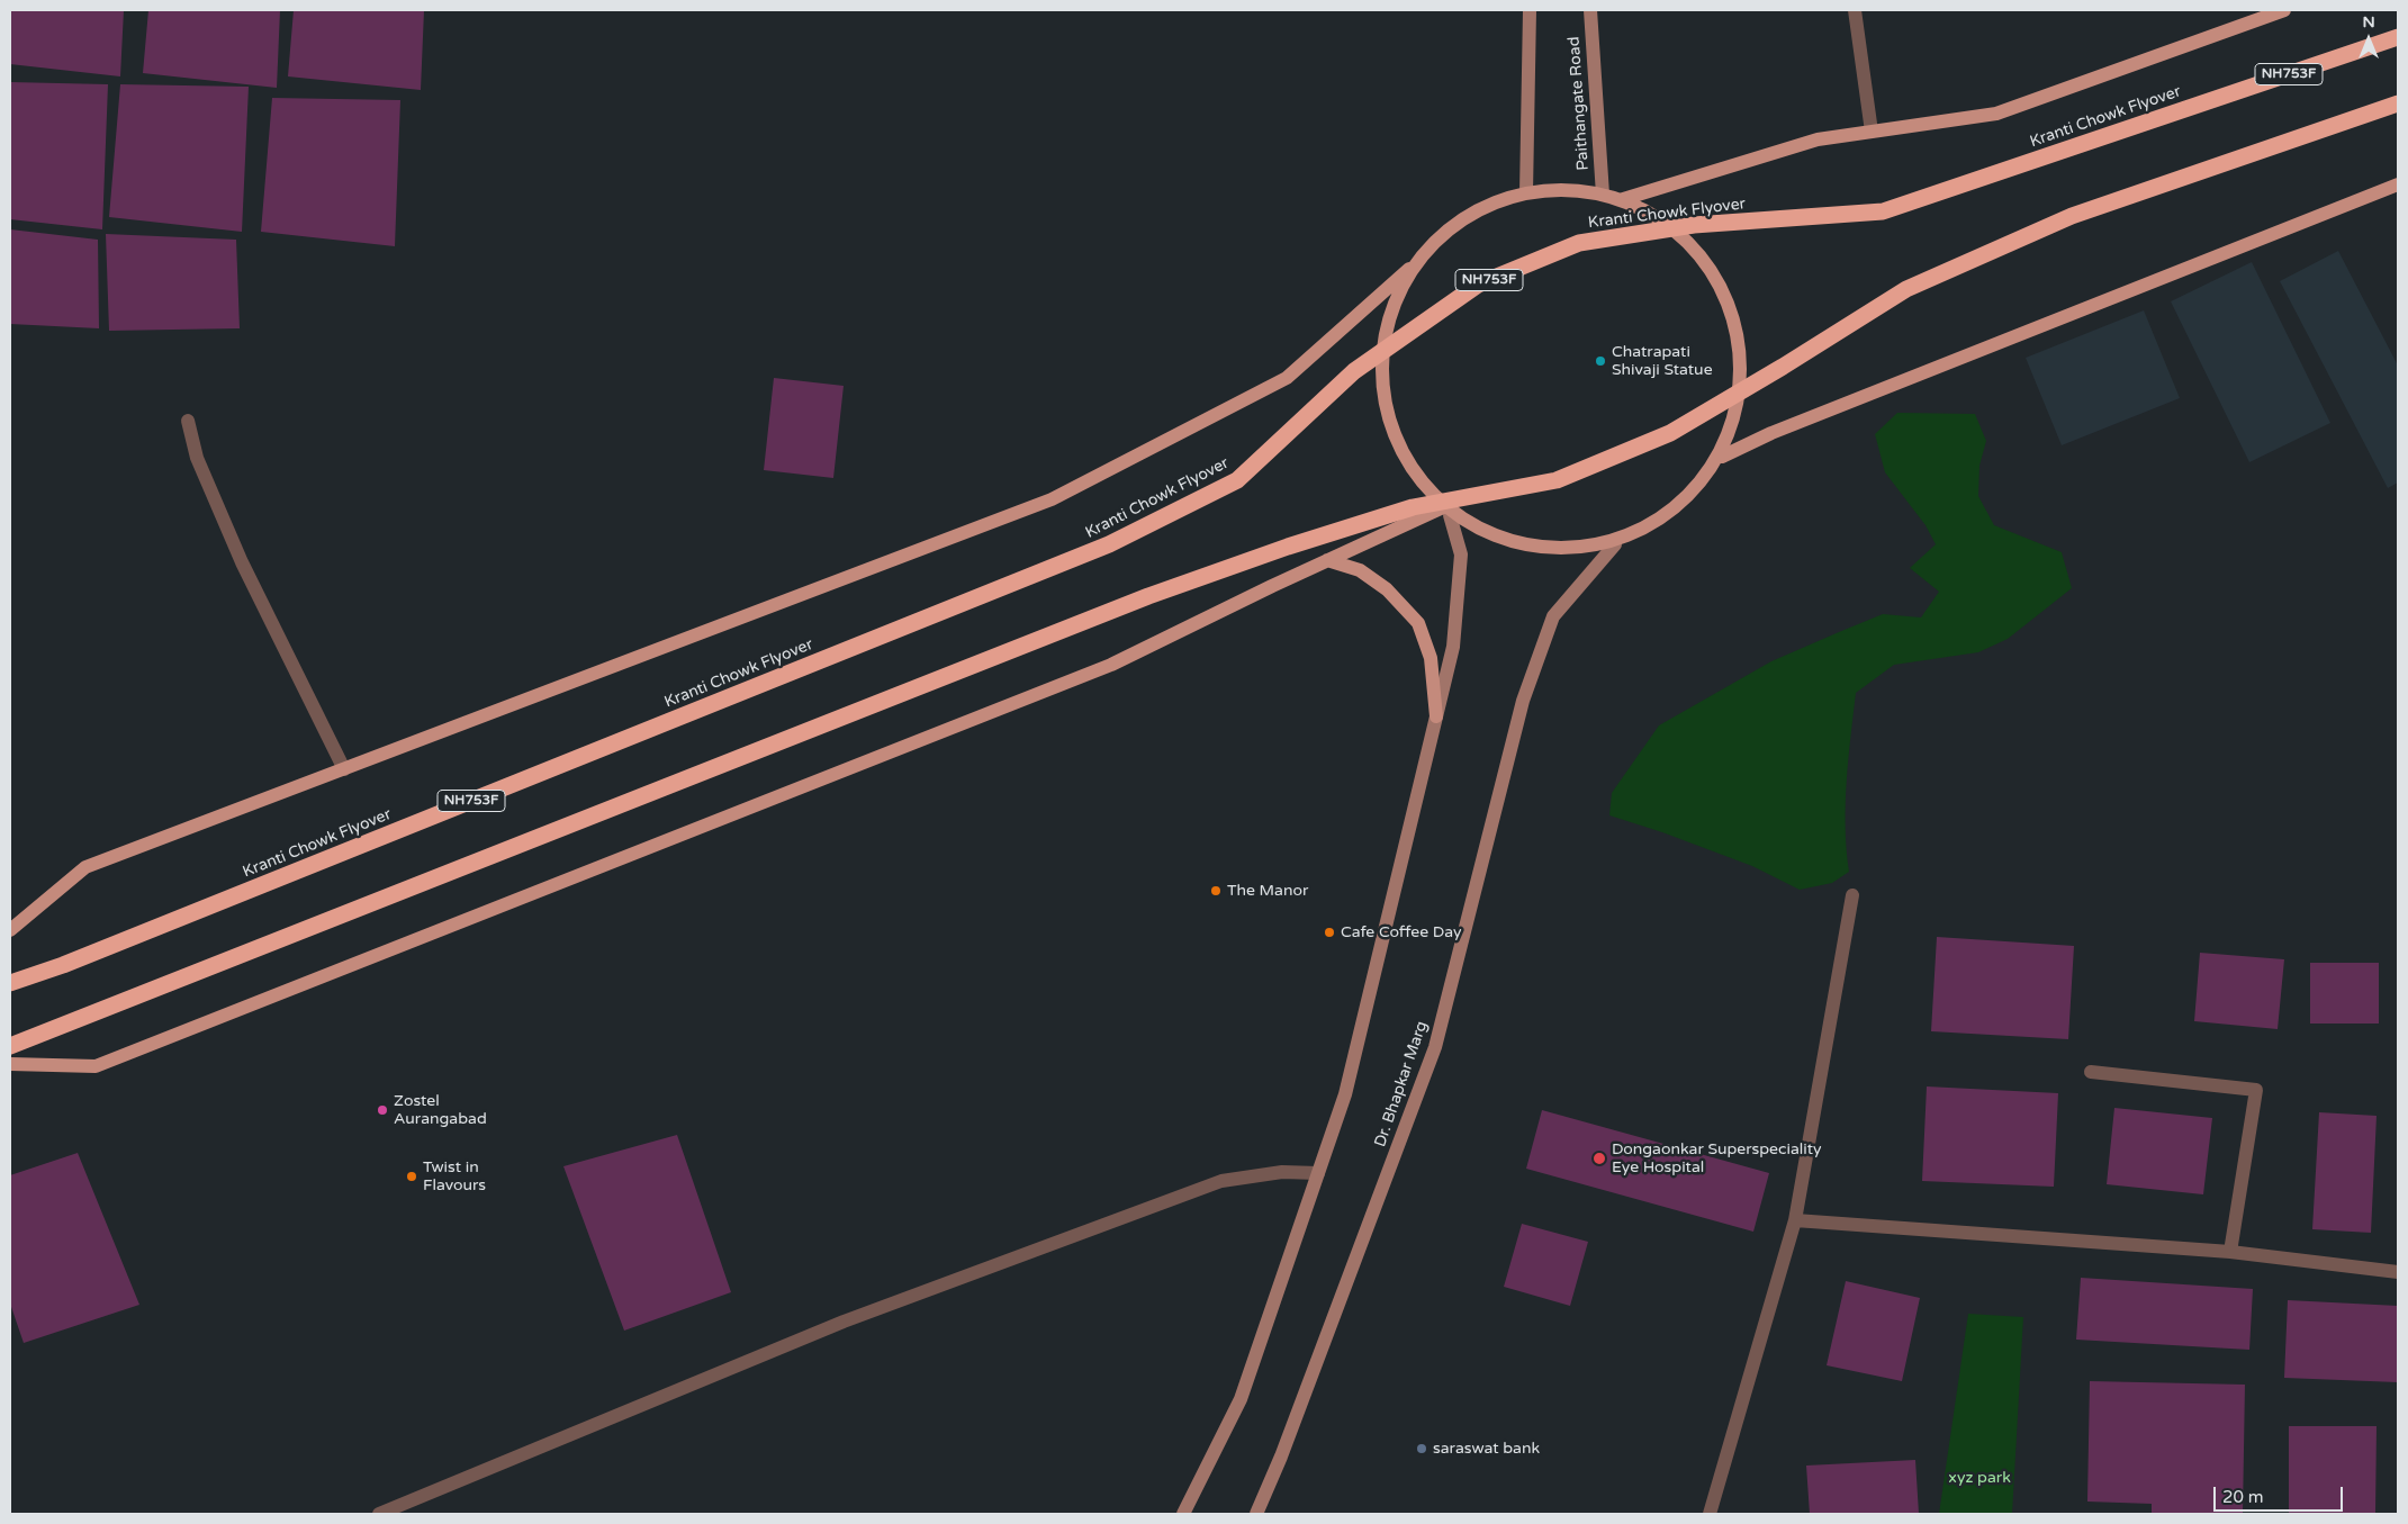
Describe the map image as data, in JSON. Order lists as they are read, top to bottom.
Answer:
{
  "streets": {
    "highway": ["NH753F", "Kranti Chowk Flyover"],
    "main road": ["Paithangate Road", "Dr. Bhapkar Marg"]
  },
  "parks": ["xyz park"],
  "places": [
    "Chatrapati Shivaji Statue",
    "The Manor",
    "Cafe Coffee Day",
    "Zostel Aurangabad",
    "Dongaonkar Superspeciality Eye Hospital",
    "Twist in Flavours",
    "saraswat bank"
  ],
  "scale_bar": "20 m",
  "north": "top"
}
